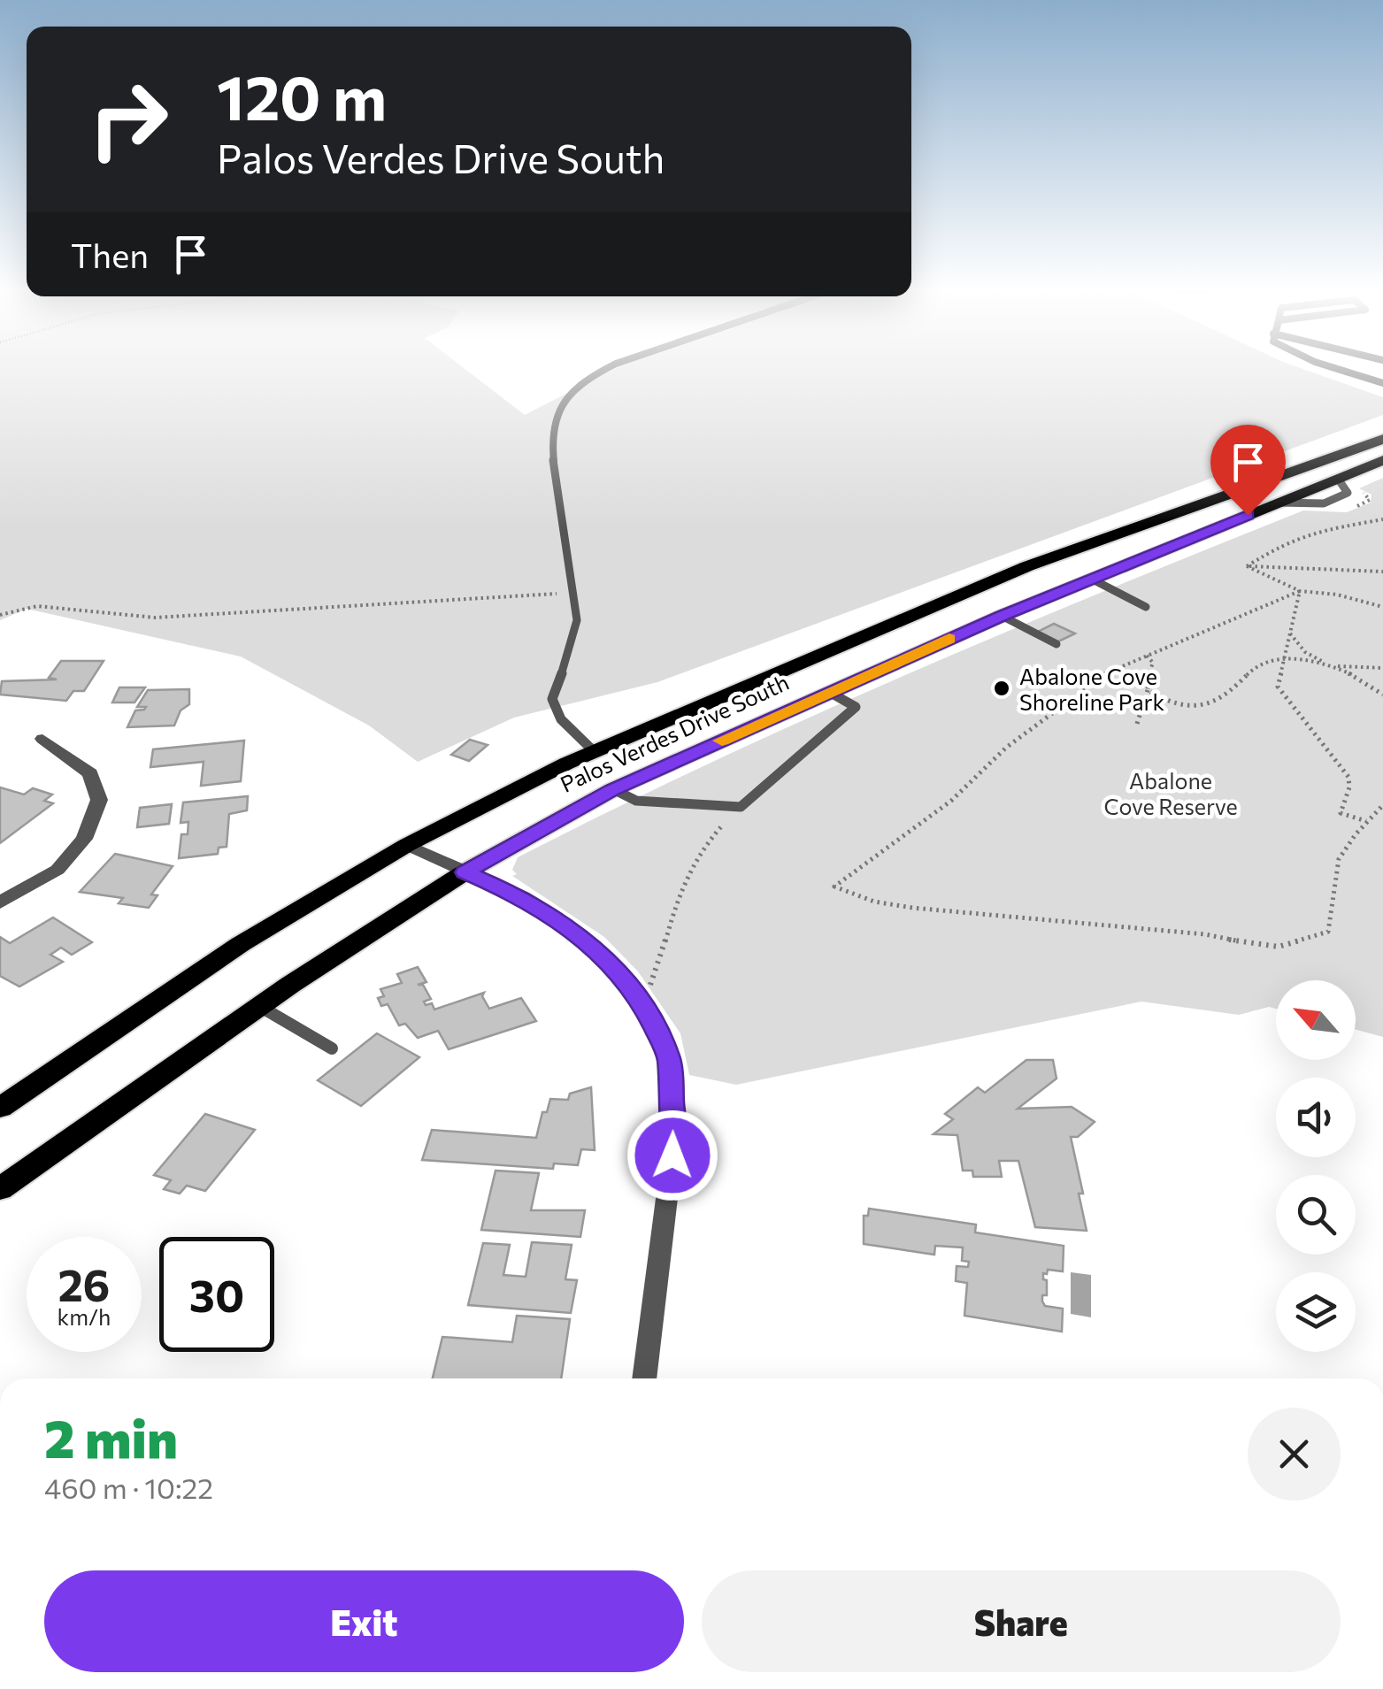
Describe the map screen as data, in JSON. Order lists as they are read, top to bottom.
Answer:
{
  "streets": {
    "main road": ["Palos Verdes Drive South"]
  },
  "parks": ["Abalone Cove Reserve"],
  "places": ["Abalone Cove Shoreline Park"],
  "north": "top left",
  "page": {
    "turn": ["120 m", "Palos Verdes Drive South"],
    "then": "Then",
    "speed": "26 km/h",
    "limit": "30",
    "heading": ["2 min", "460 m · 10:22"],
    "buttons": ["Exit", "Share"]
  }
}
